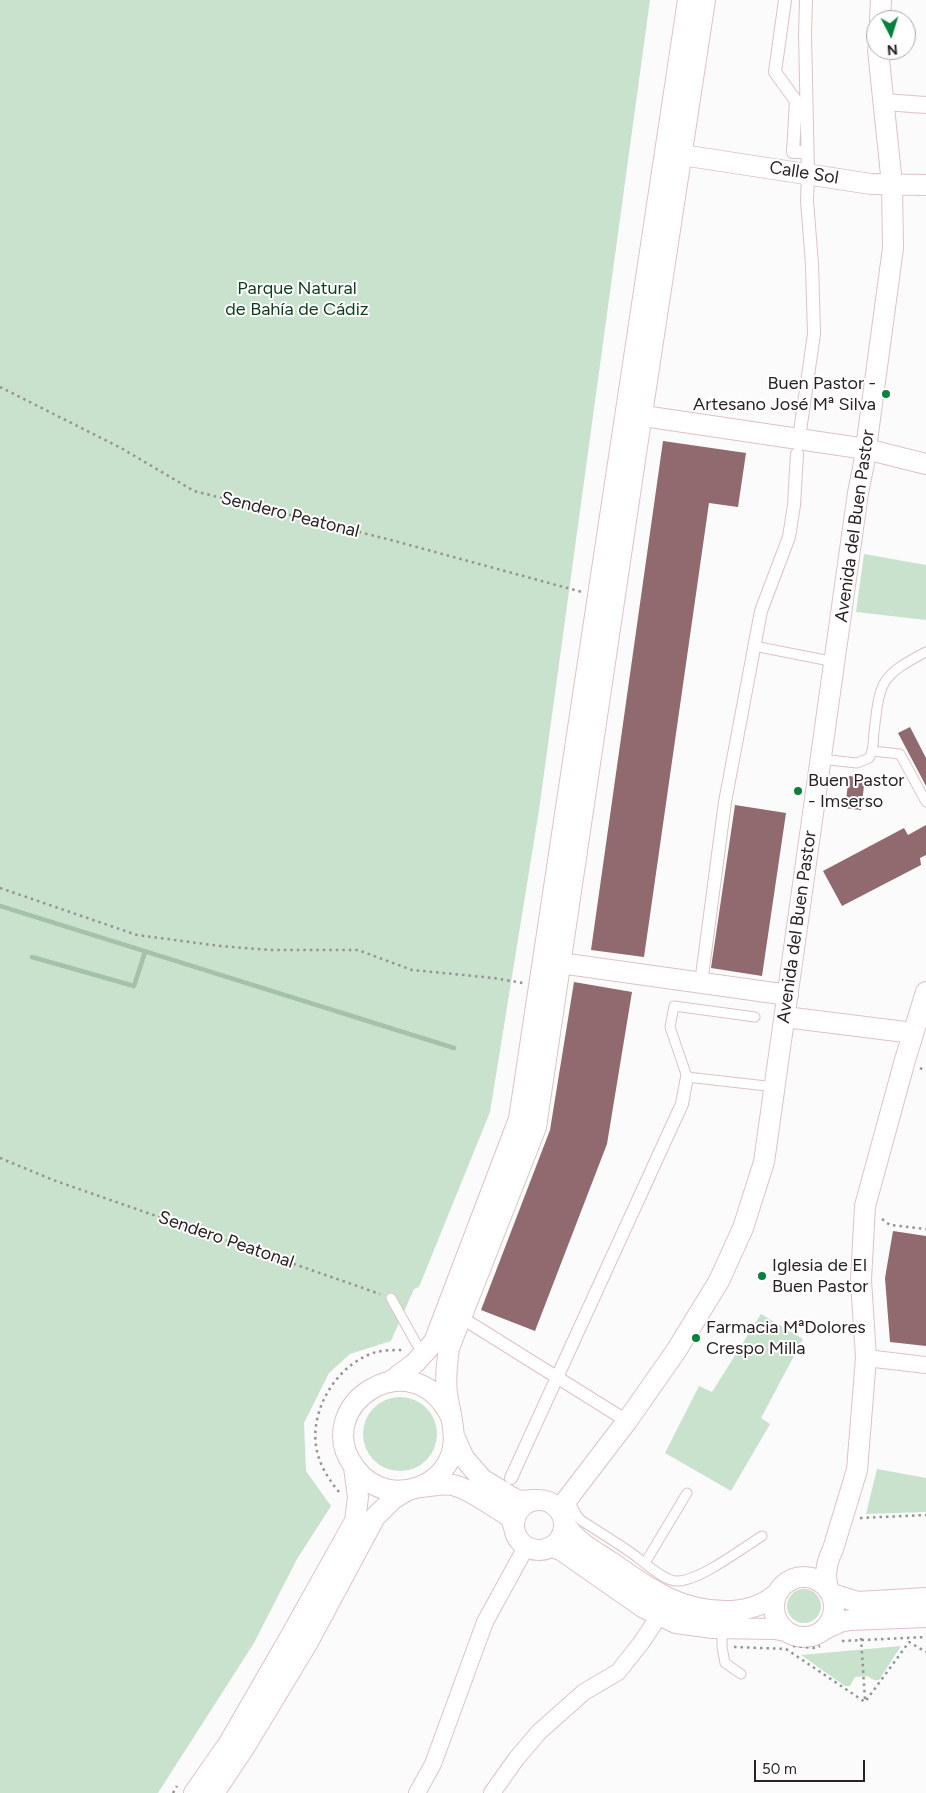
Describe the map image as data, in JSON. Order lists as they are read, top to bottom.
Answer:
{
  "streets": {
    "street": ["Calle Sol", "Avenida del Buen Pastor"],
    "path": ["Sendero Peatonal"]
  },
  "crossings": [
    ["Calle Sol", "Avenida del Buen Pastor"]
  ],
  "parks": ["Parque Natural de Bahía de Cádiz"],
  "places": [
    "Buen Pastor - Artesano José Mª Silva",
    "Buen Pastor - Imserso",
    "Iglesia de El Buen Pastor",
    "Farmacia MªDolores Crespo Milla"
  ],
  "scale_bar": "50 m",
  "north": "bottom"
}
